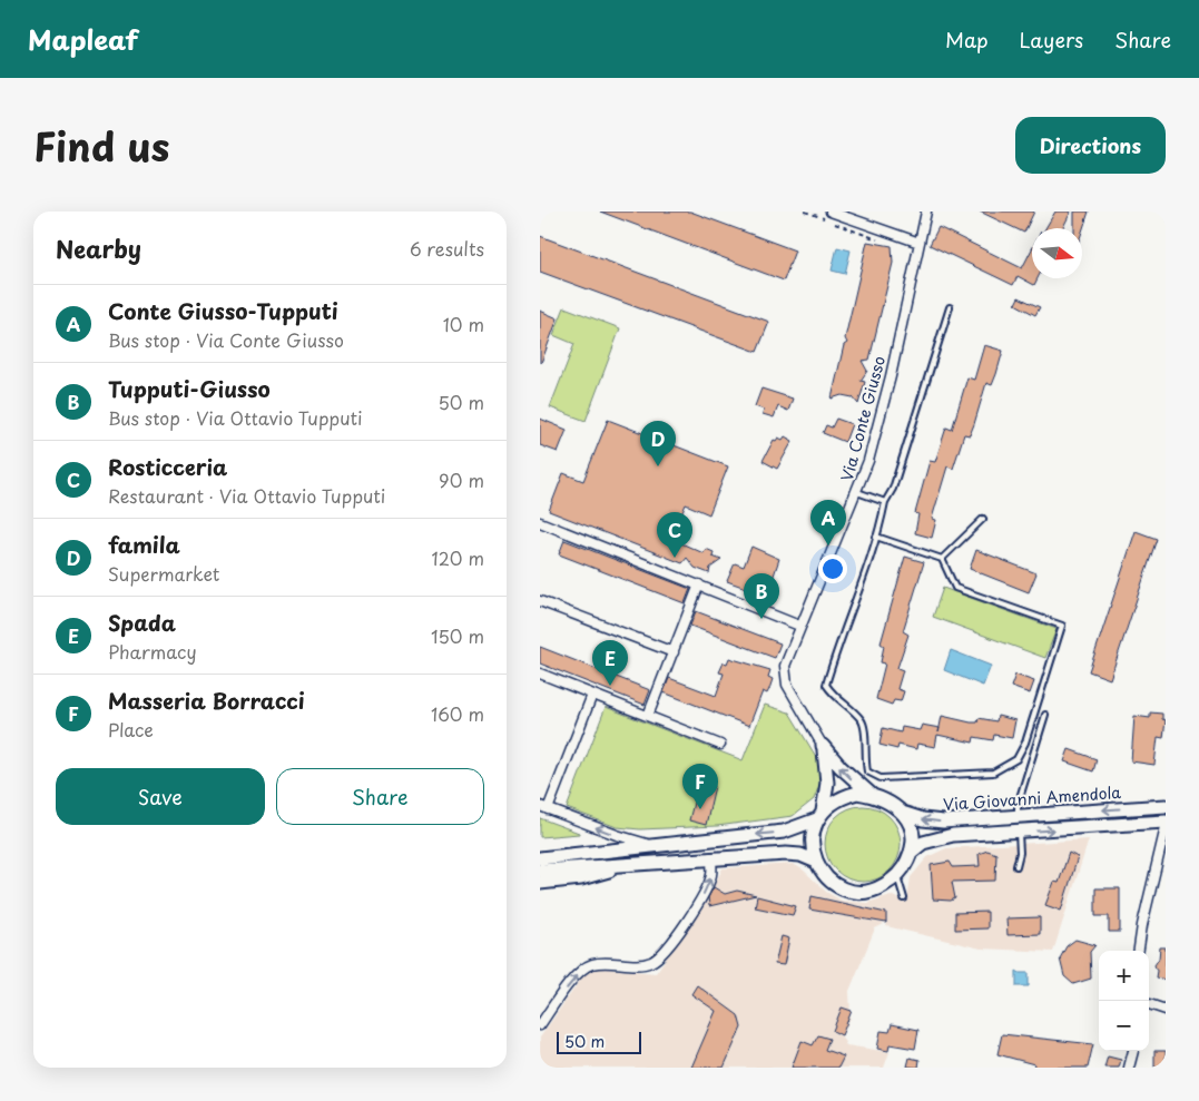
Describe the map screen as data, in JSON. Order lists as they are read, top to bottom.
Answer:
{
  "streets": {
    "main road": ["Via Giovanni Amendola"],
    "street": ["Via Conte Giusso"]
  },
  "crossings": [
    ["Via Conte Giusso", "Via Giovanni Amendola"]
  ],
  "scale_bar": "50 m",
  "north": "right",
  "page": {
    "header": "Mapleaf",
    "nav": ["Map", "Layers", "Share"],
    "title": "Find us",
    "buttons": [
      "Directions",
      ["Save", "Share"]
    ],
    "heading": ["Nearby", "6 results"],
    "list": [
      {
        "mark": "A",
        "name": "Conte Giusso-Tupputi",
        "note": "Bus stop · Via Conte Giusso",
        "value": "10 m"
      },
      {
        "mark": "B",
        "name": "Tupputi-Giusso",
        "note": "Bus stop · Via Ottavio Tupputi",
        "value": "50 m"
      },
      {
        "mark": "C",
        "name": "Rosticceria",
        "note": "Restaurant · Via Ottavio Tupputi",
        "value": "90 m"
      },
      {
        "mark": "D",
        "name": "famila",
        "note": "Supermarket",
        "value": "120 m"
      },
      {
        "mark": "E",
        "name": "Spada",
        "note": "Pharmacy",
        "value": "150 m"
      },
      {
        "mark": "F",
        "name": "Masseria Borracci",
        "note": "Place",
        "value": "160 m"
      }
    ],
    "pins": [
      "D",
      "A",
      "C",
      "B",
      "E",
      "F"
    ],
    "map_buttons": ["+", "−"],
    "scale": "50 m"
  }
}
